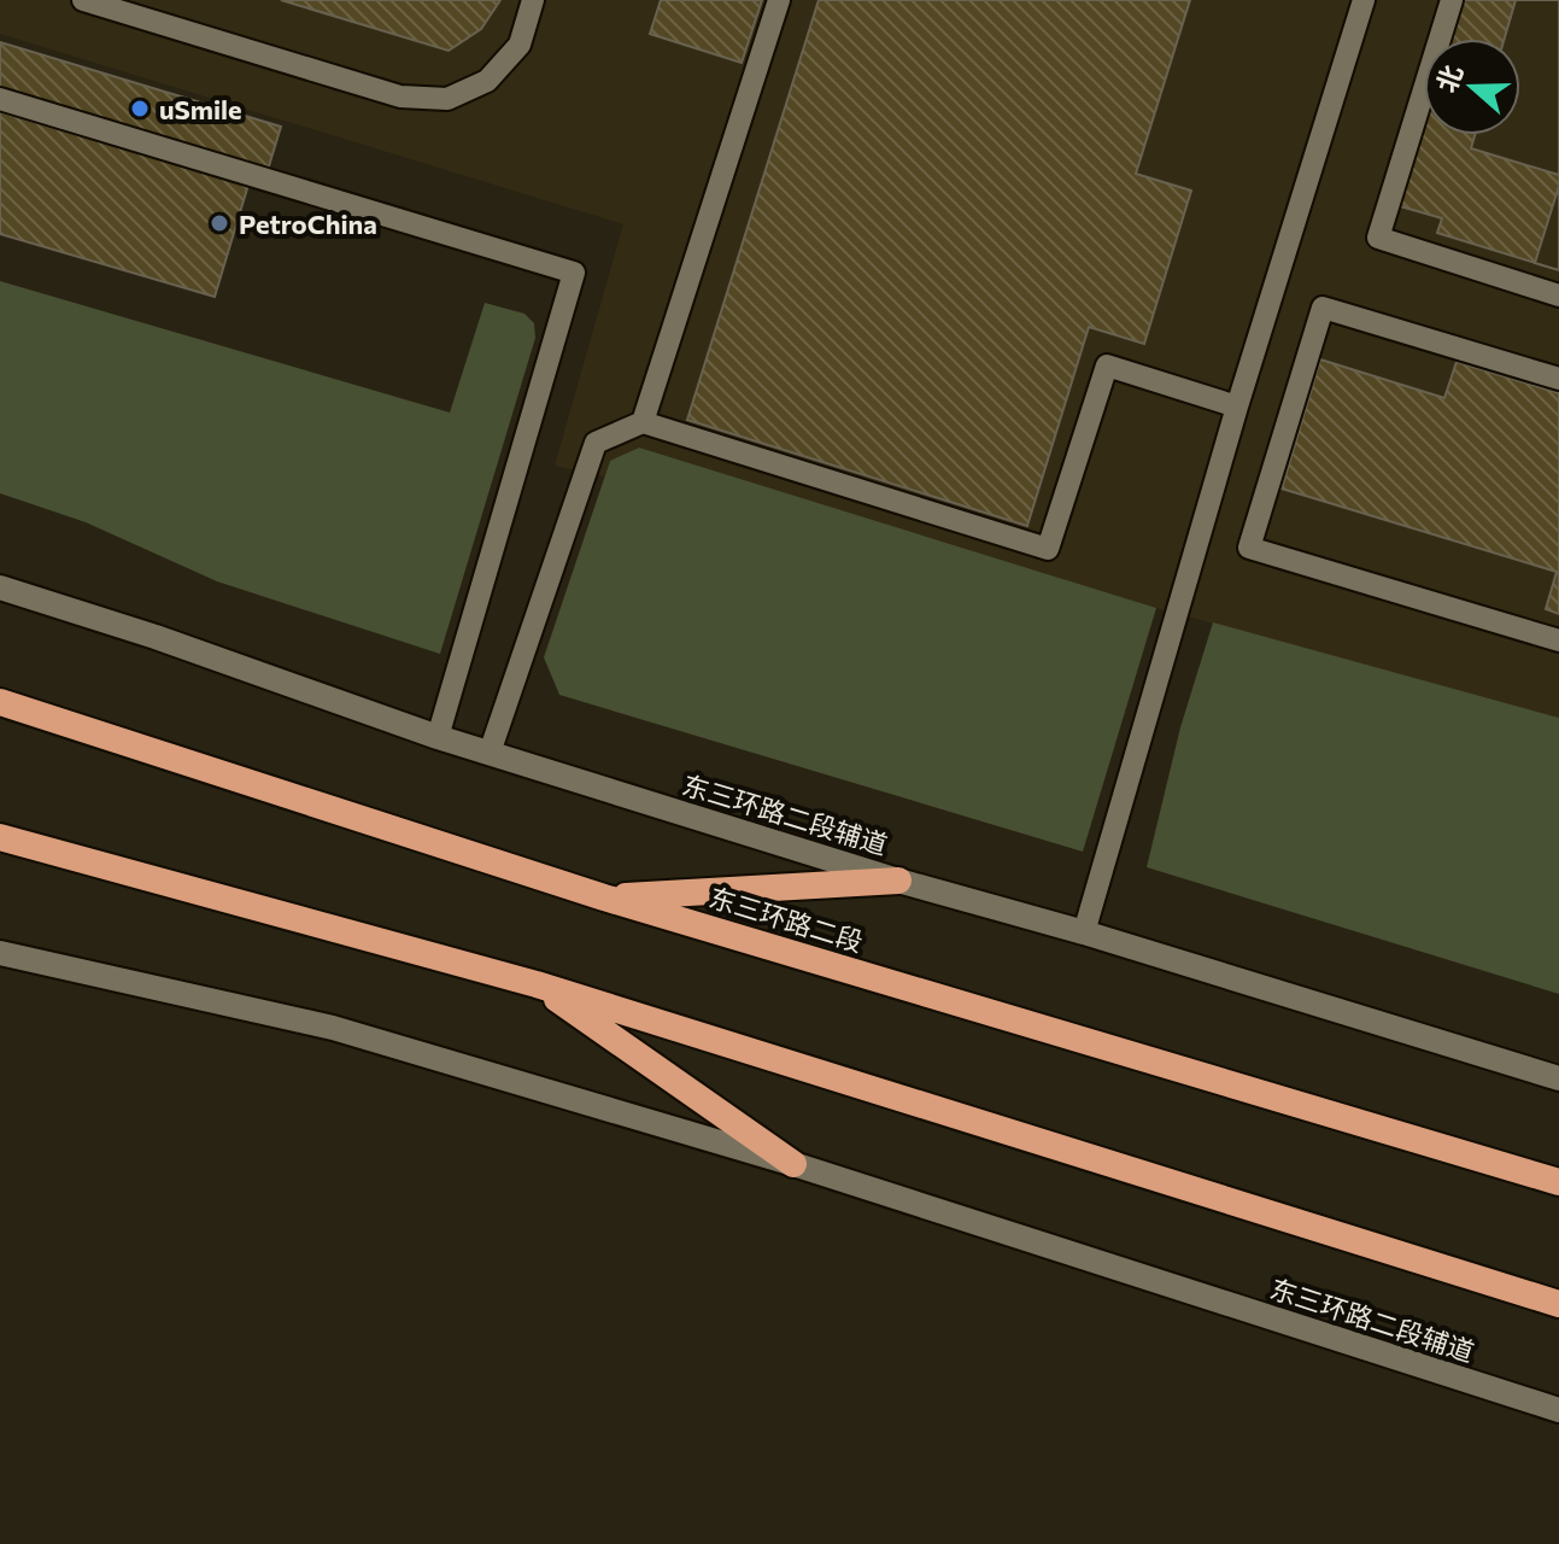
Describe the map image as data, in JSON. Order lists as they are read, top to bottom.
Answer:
{
  "streets": {
    "highway": ["东三环路二段"],
    "main road": ["东三环路二段辅道"]
  },
  "places": ["uSmile", "PetroChina"],
  "north": "left"
}
